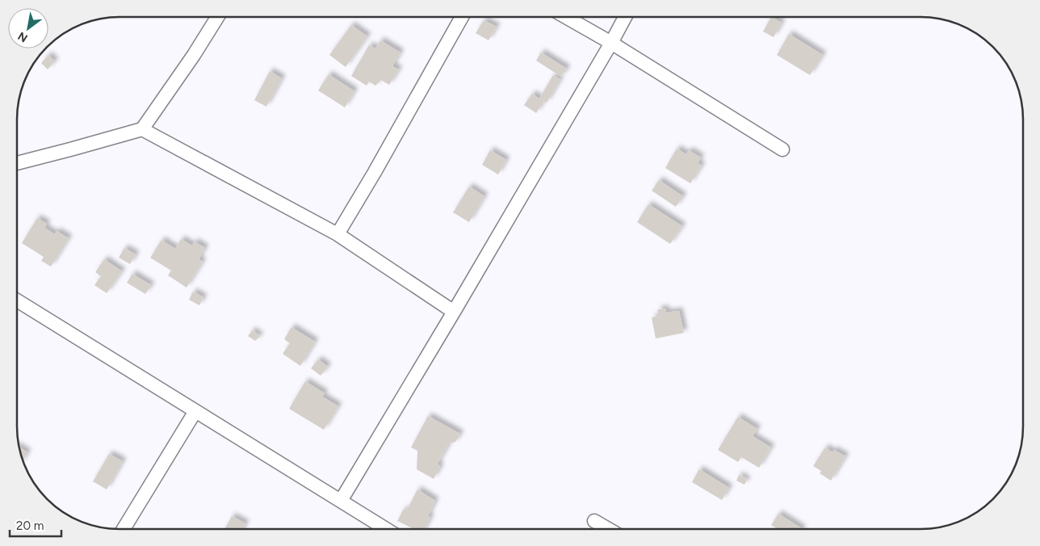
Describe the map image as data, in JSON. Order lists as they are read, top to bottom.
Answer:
{
  "scale_bar": "20 m",
  "north": "bottom left"
}
